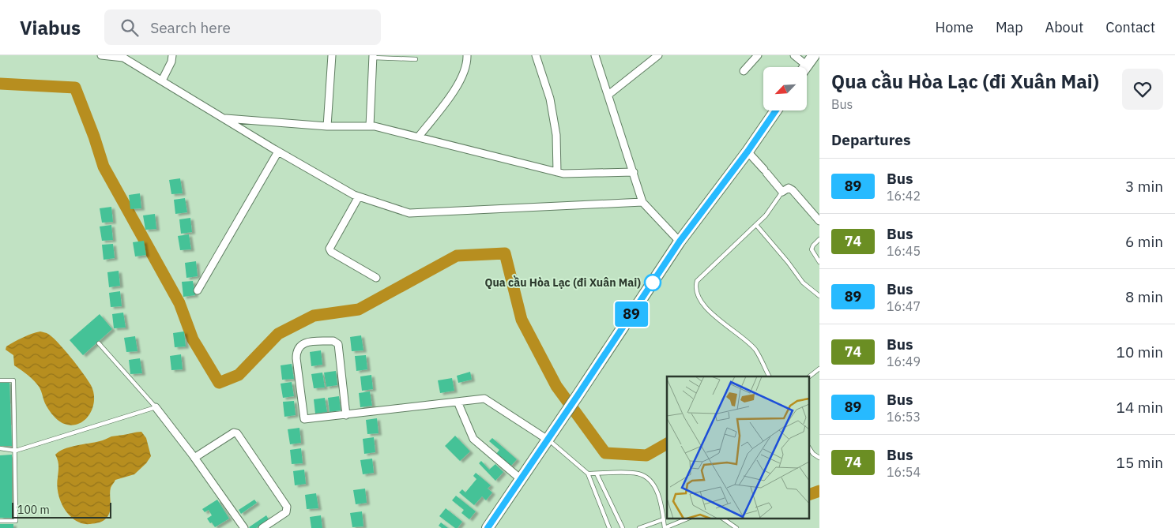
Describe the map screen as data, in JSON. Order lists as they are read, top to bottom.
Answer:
{
  "places": ["Qua cầu Hòa Lạc (đi Xuân Mai)"],
  "lines": ["bus line 89"],
  "scale_bar": "100 m",
  "north": "bottom left",
  "page": {
    "header": "Viabus",
    "search": "Search here",
    "nav": [
      "Home",
      "Map",
      "About",
      "Contact"
    ],
    "on_map": "89",
    "heading": [
      ["Qua cầu Hòa Lạc (đi Xuân Mai)", "Bus"],
      "Departures"
    ],
    "list": [
      {
        "mark": "89",
        "name": "Bus",
        "note": "16:42",
        "value": "3 min"
      },
      {
        "mark": "74",
        "name": "Bus",
        "note": "16:45",
        "value": "6 min"
      },
      {
        "mark": "89",
        "name": "Bus",
        "note": "16:47",
        "value": "8 min"
      },
      {
        "mark": "74",
        "name": "Bus",
        "note": "16:49",
        "value": "10 min"
      },
      {
        "mark": "89",
        "name": "Bus",
        "note": "16:53",
        "value": "14 min"
      },
      {
        "mark": "74",
        "name": "Bus",
        "note": "16:54",
        "value": "15 min"
      }
    ],
    "scale": "100 m"
  }
}
